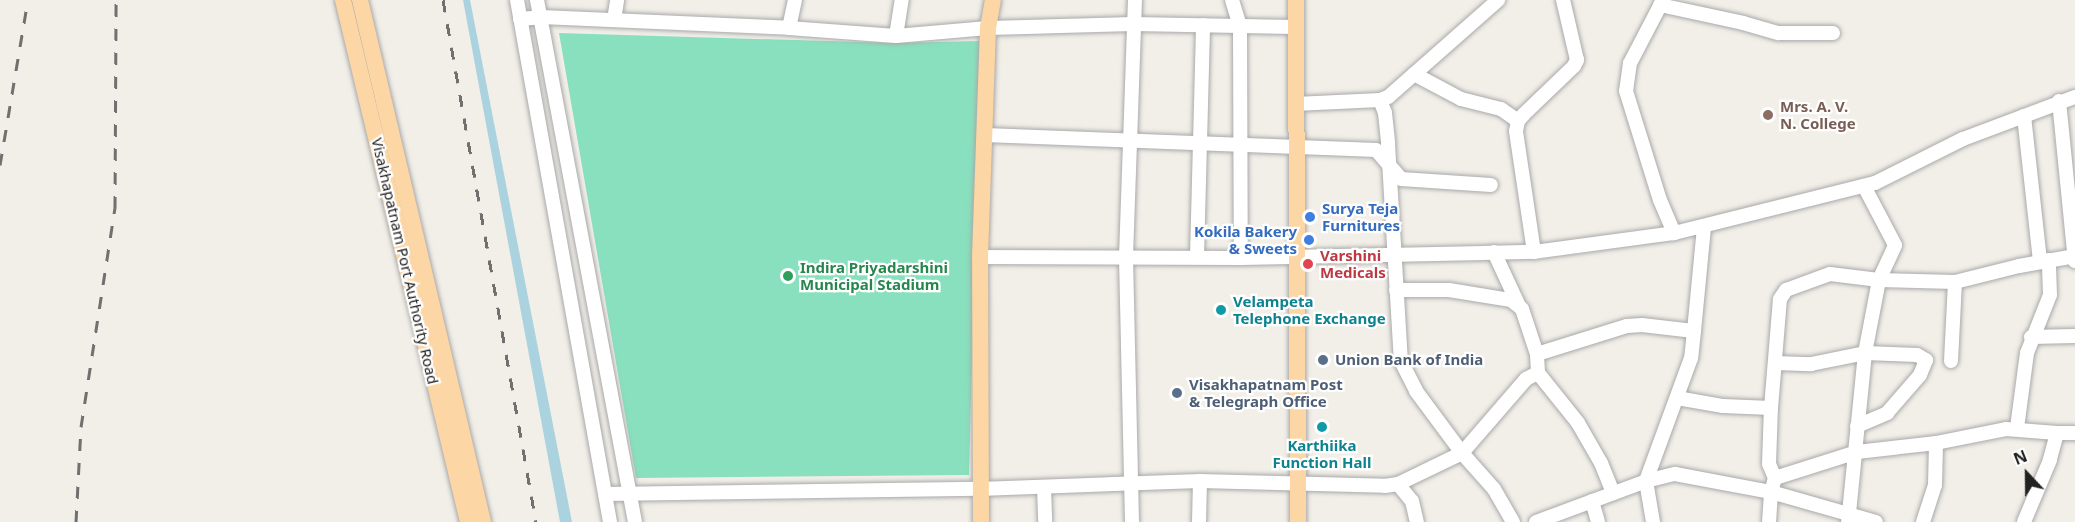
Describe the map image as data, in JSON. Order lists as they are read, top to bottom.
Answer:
{
  "streets": {
    "main road": ["Visakhapatnam Port Authority Road"]
  },
  "places": [
    "Mrs. A. V. N. College",
    "Surya Teja Furnitures",
    "Kokila Bakery & Sweets",
    "Varshini Medicals",
    "Indira Priyadarshini Municipal Stadium",
    "Velampeta Telephone Exchange",
    "Union Bank of India",
    "Visakhapatnam Post & Telegraph Office",
    "Karthiika Function Hall"
  ],
  "north": "top"
}
